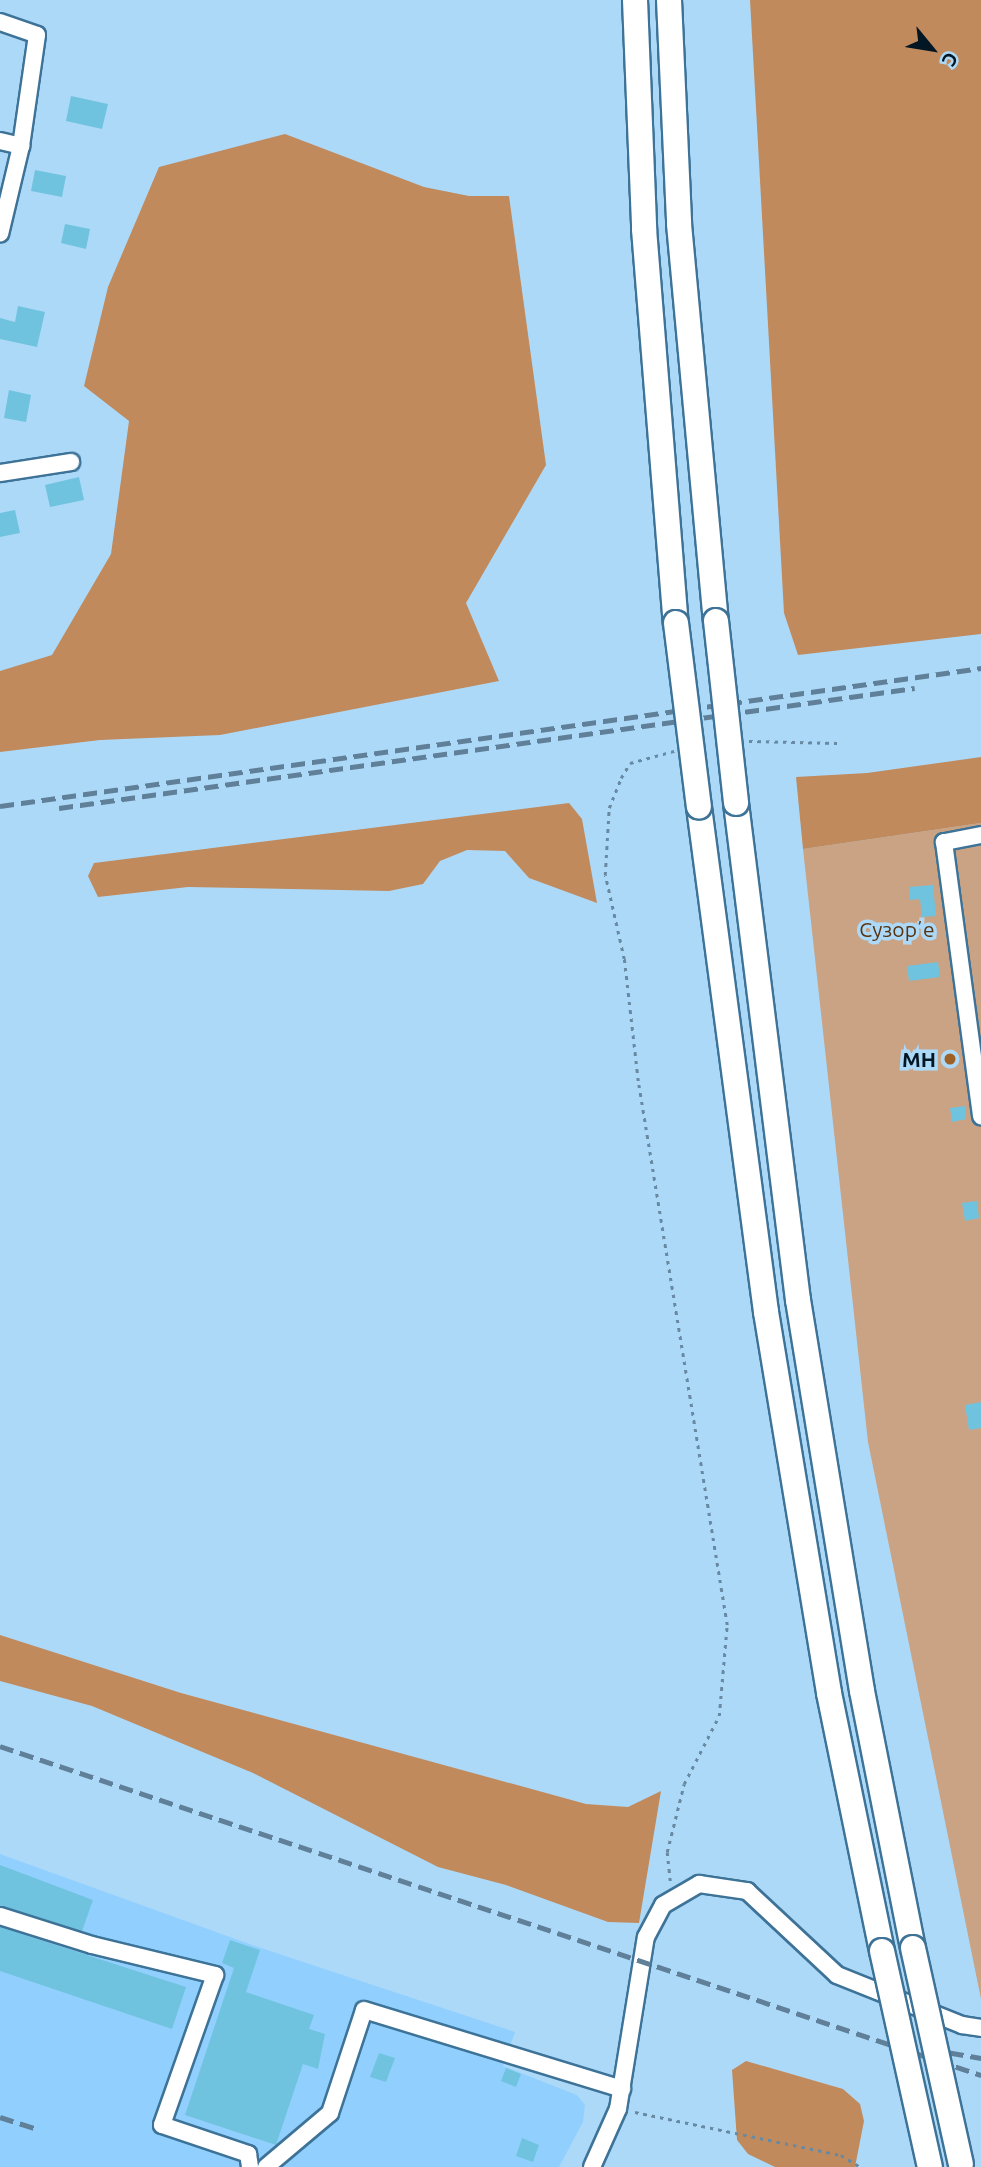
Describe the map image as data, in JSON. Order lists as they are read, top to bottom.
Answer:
{
  "parks": ["Сузорʼе"],
  "places": ["МН"],
  "north": "bottom right"
}
